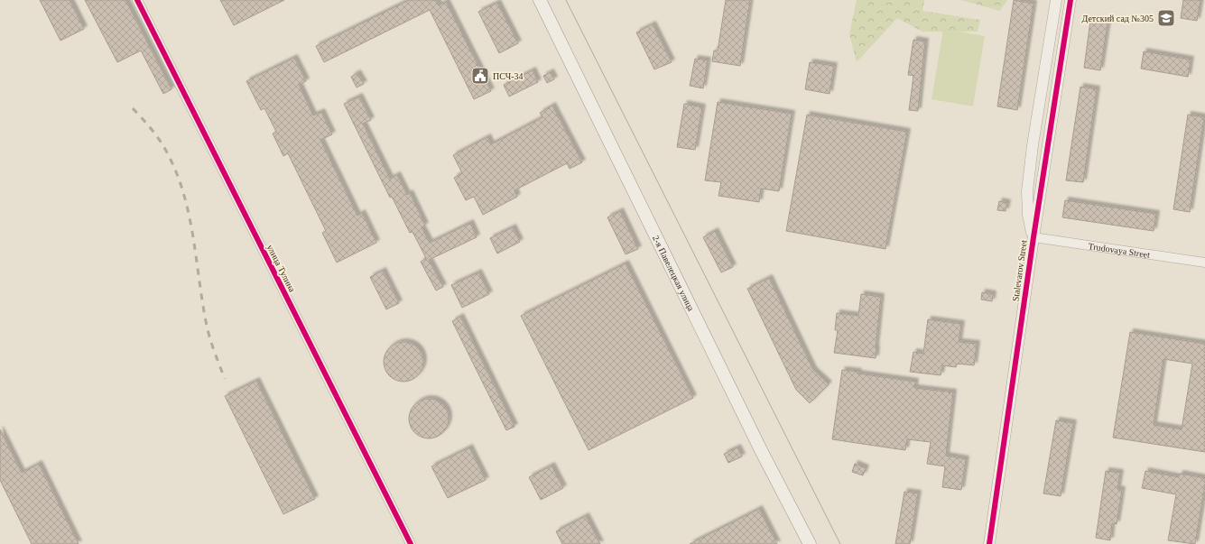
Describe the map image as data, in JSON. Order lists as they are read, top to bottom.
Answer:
{
  "streets": {
    "main road": ["2-я Павелецкая улица"],
    "street": ["Trudovaya Street", "улица Тулина", "Stalevarov Street"]
  },
  "crossings": [
    ["Trudovaya Street", "Stalevarov Street"]
  ],
  "places": {
    "school or university": ["Детский сад №305"],
    "public building": ["ПСЧ-34"]
  }
}
